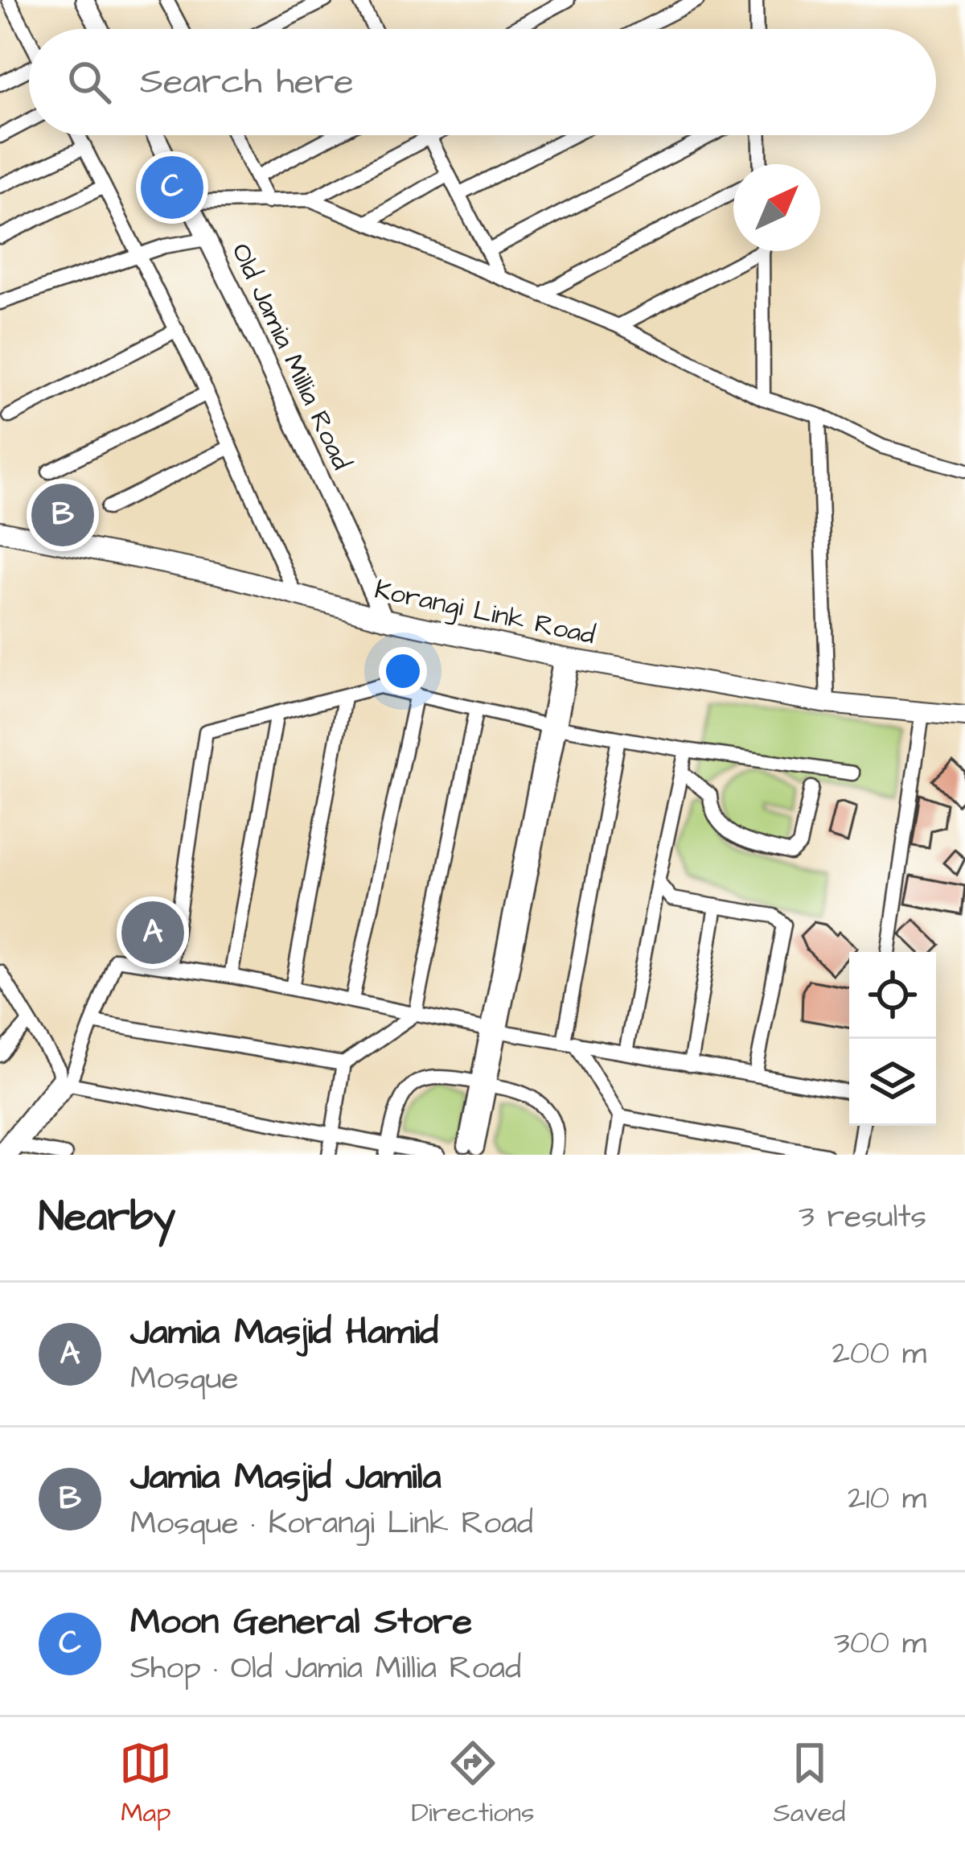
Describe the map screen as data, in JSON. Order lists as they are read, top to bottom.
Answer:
{
  "streets": {
    "main road": ["Korangi Link Road"],
    "street": ["Old Jamia Millia Road"]
  },
  "crossings": [
    ["Old Jamia Millia Road", "Korangi Link Road"]
  ],
  "north": "top right",
  "page": {
    "search": "Search here",
    "pins": ["C", "B", "A"],
    "heading": ["Nearby", "3 results"],
    "list": [
      {
        "mark": "A",
        "name": "Jamia Masjid Hamid",
        "note": "Mosque",
        "value": "200 m"
      },
      {
        "mark": "B",
        "name": "Jamia Masjid Jamila",
        "note": "Mosque · Korangi Link Road",
        "value": "210 m"
      },
      {
        "mark": "C",
        "name": "Moon General Store",
        "note": "Shop · Old Jamia Millia Road",
        "value": "300 m"
      }
    ],
    "nav": ["Map", "Directions", "Saved"]
  }
}
